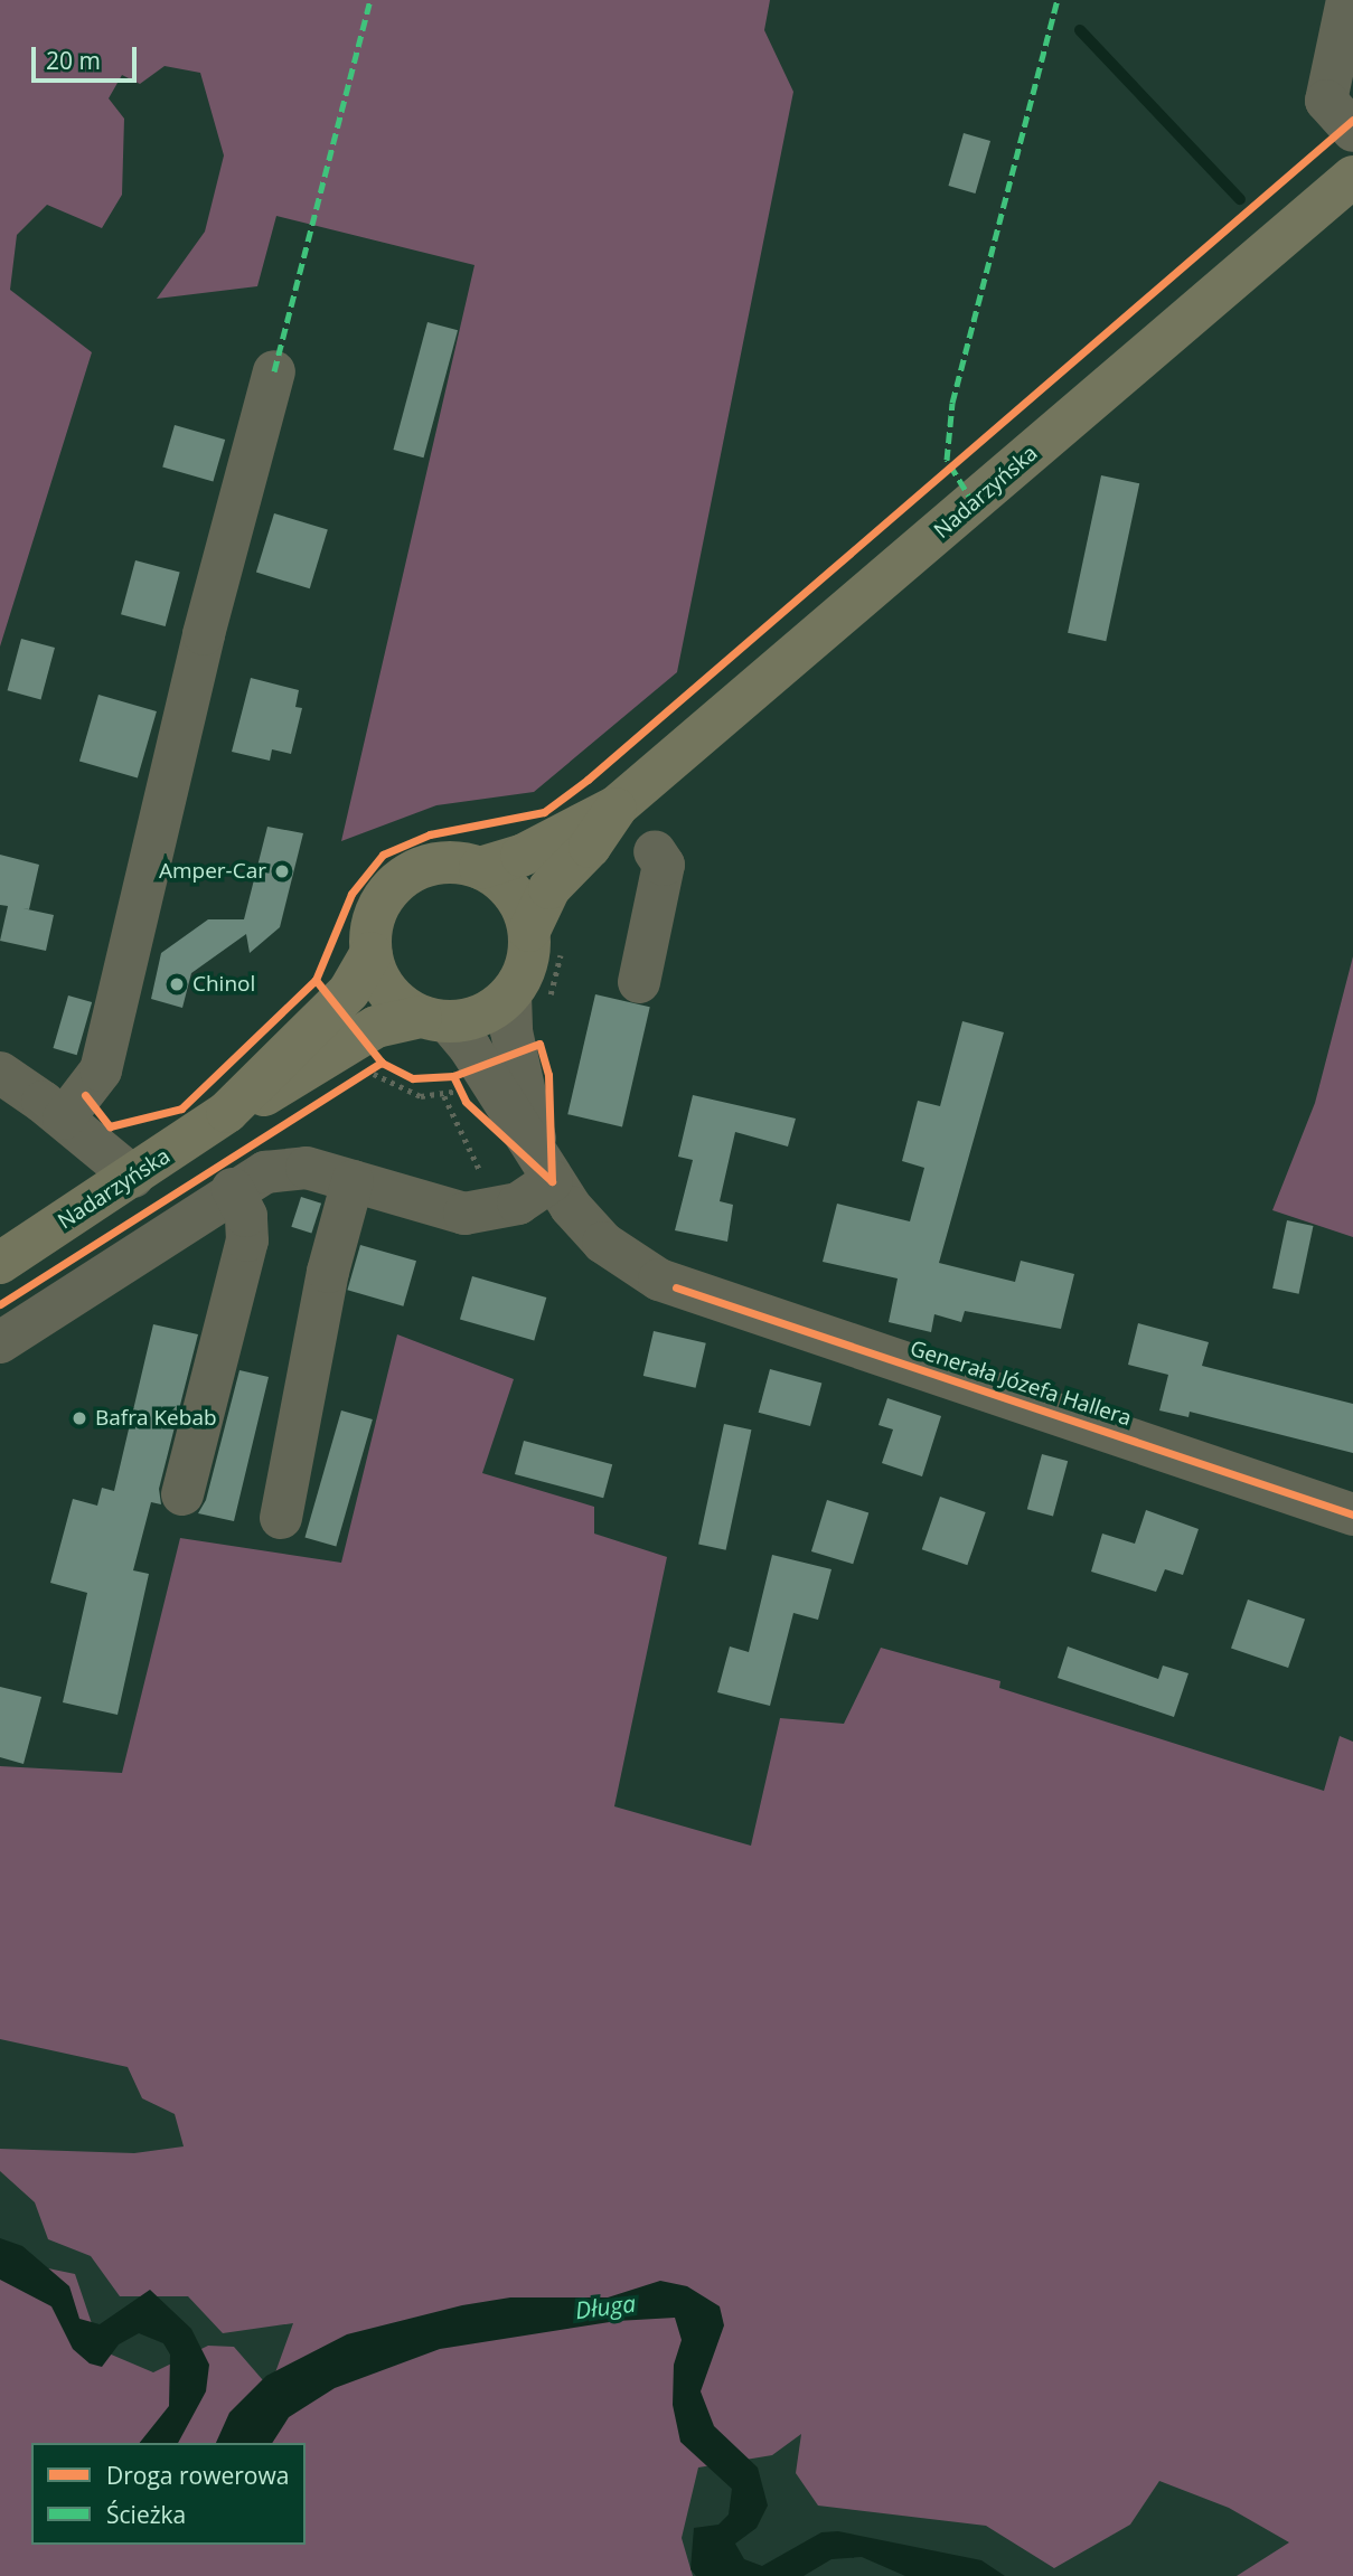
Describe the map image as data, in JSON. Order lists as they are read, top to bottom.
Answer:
{
  "streets": {
    "main road": ["Nadarzyńska"],
    "street": ["Generała Józefa Hallera"]
  },
  "crossings": [
    ["Nadarzyńska", "Generała Józefa Hallera"]
  ],
  "water": ["Długa"],
  "places": ["Amper-Car", "Chinol", "Bafra Kebab"],
  "legend": ["Droga rowerowa", "Ścieżka"],
  "scale_bar": "20 m"
}
